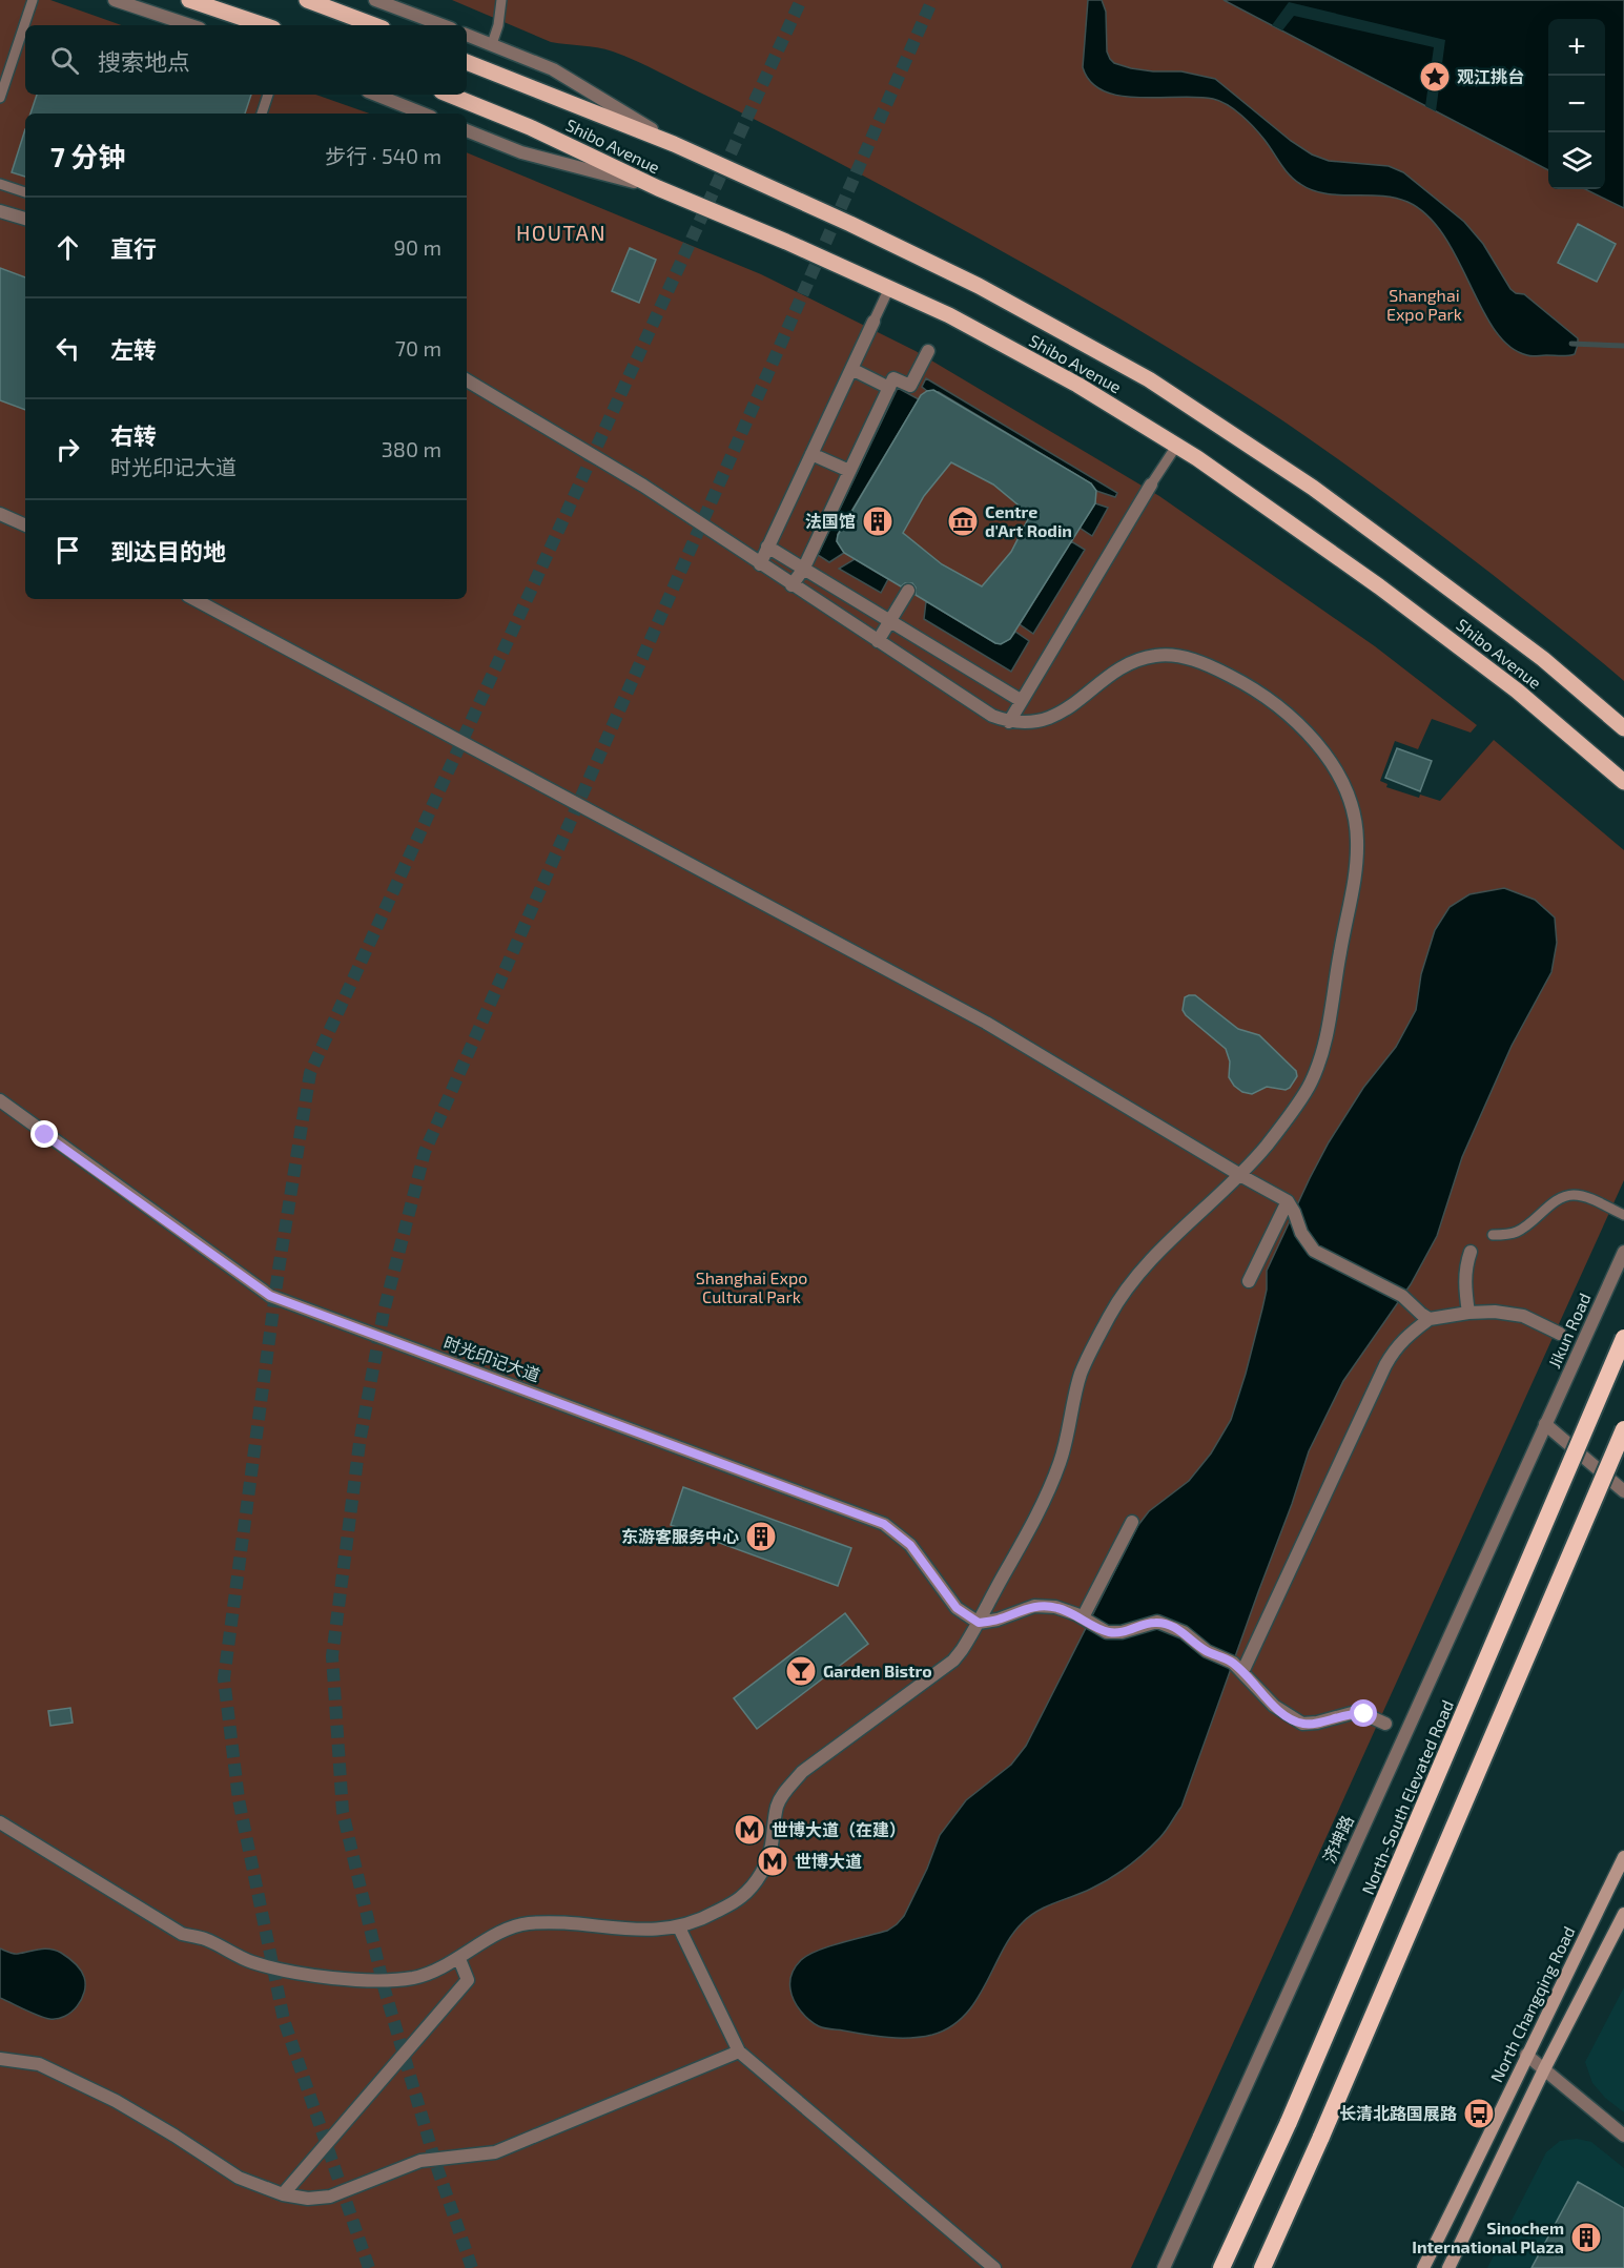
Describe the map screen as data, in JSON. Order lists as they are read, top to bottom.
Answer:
{
  "streets": {
    "highway": ["North-South Elevated Road"],
    "main road": ["Shibo Avenue", "North Changqing Road"],
    "street": ["Jikun Road", "时光印记大道", "济坤路"]
  },
  "crossings": [
    ["Jikun Road", "济坤路"]
  ],
  "districts": ["HOUTAN"],
  "parks": ["Shanghai Expo Park", "Shanghai Expo Cultural Park"],
  "places": {
    "place": ["观江挑台"],
    "building": ["法国馆", "东游客服务中心", "Sinochem International Plaza"],
    "museum": ["Centre d'Art Rodin"],
    "bar": ["Garden Bistro"],
    "metro station": ["世博大道（在建）", "世博大道"],
    "bus stop": ["长清北路国展路"]
  },
  "page": {
    "map_buttons": ["+", "−"],
    "search": "搜索地点",
    "heading": ["7 分钟", "步行 · 540 m"],
    "list": [
      ["直行", "90 m"],
      ["左转", "70 m"],
      ["右转", "时光印记大道", "380 m"],
      "到达目的地"
    ]
  }
}
